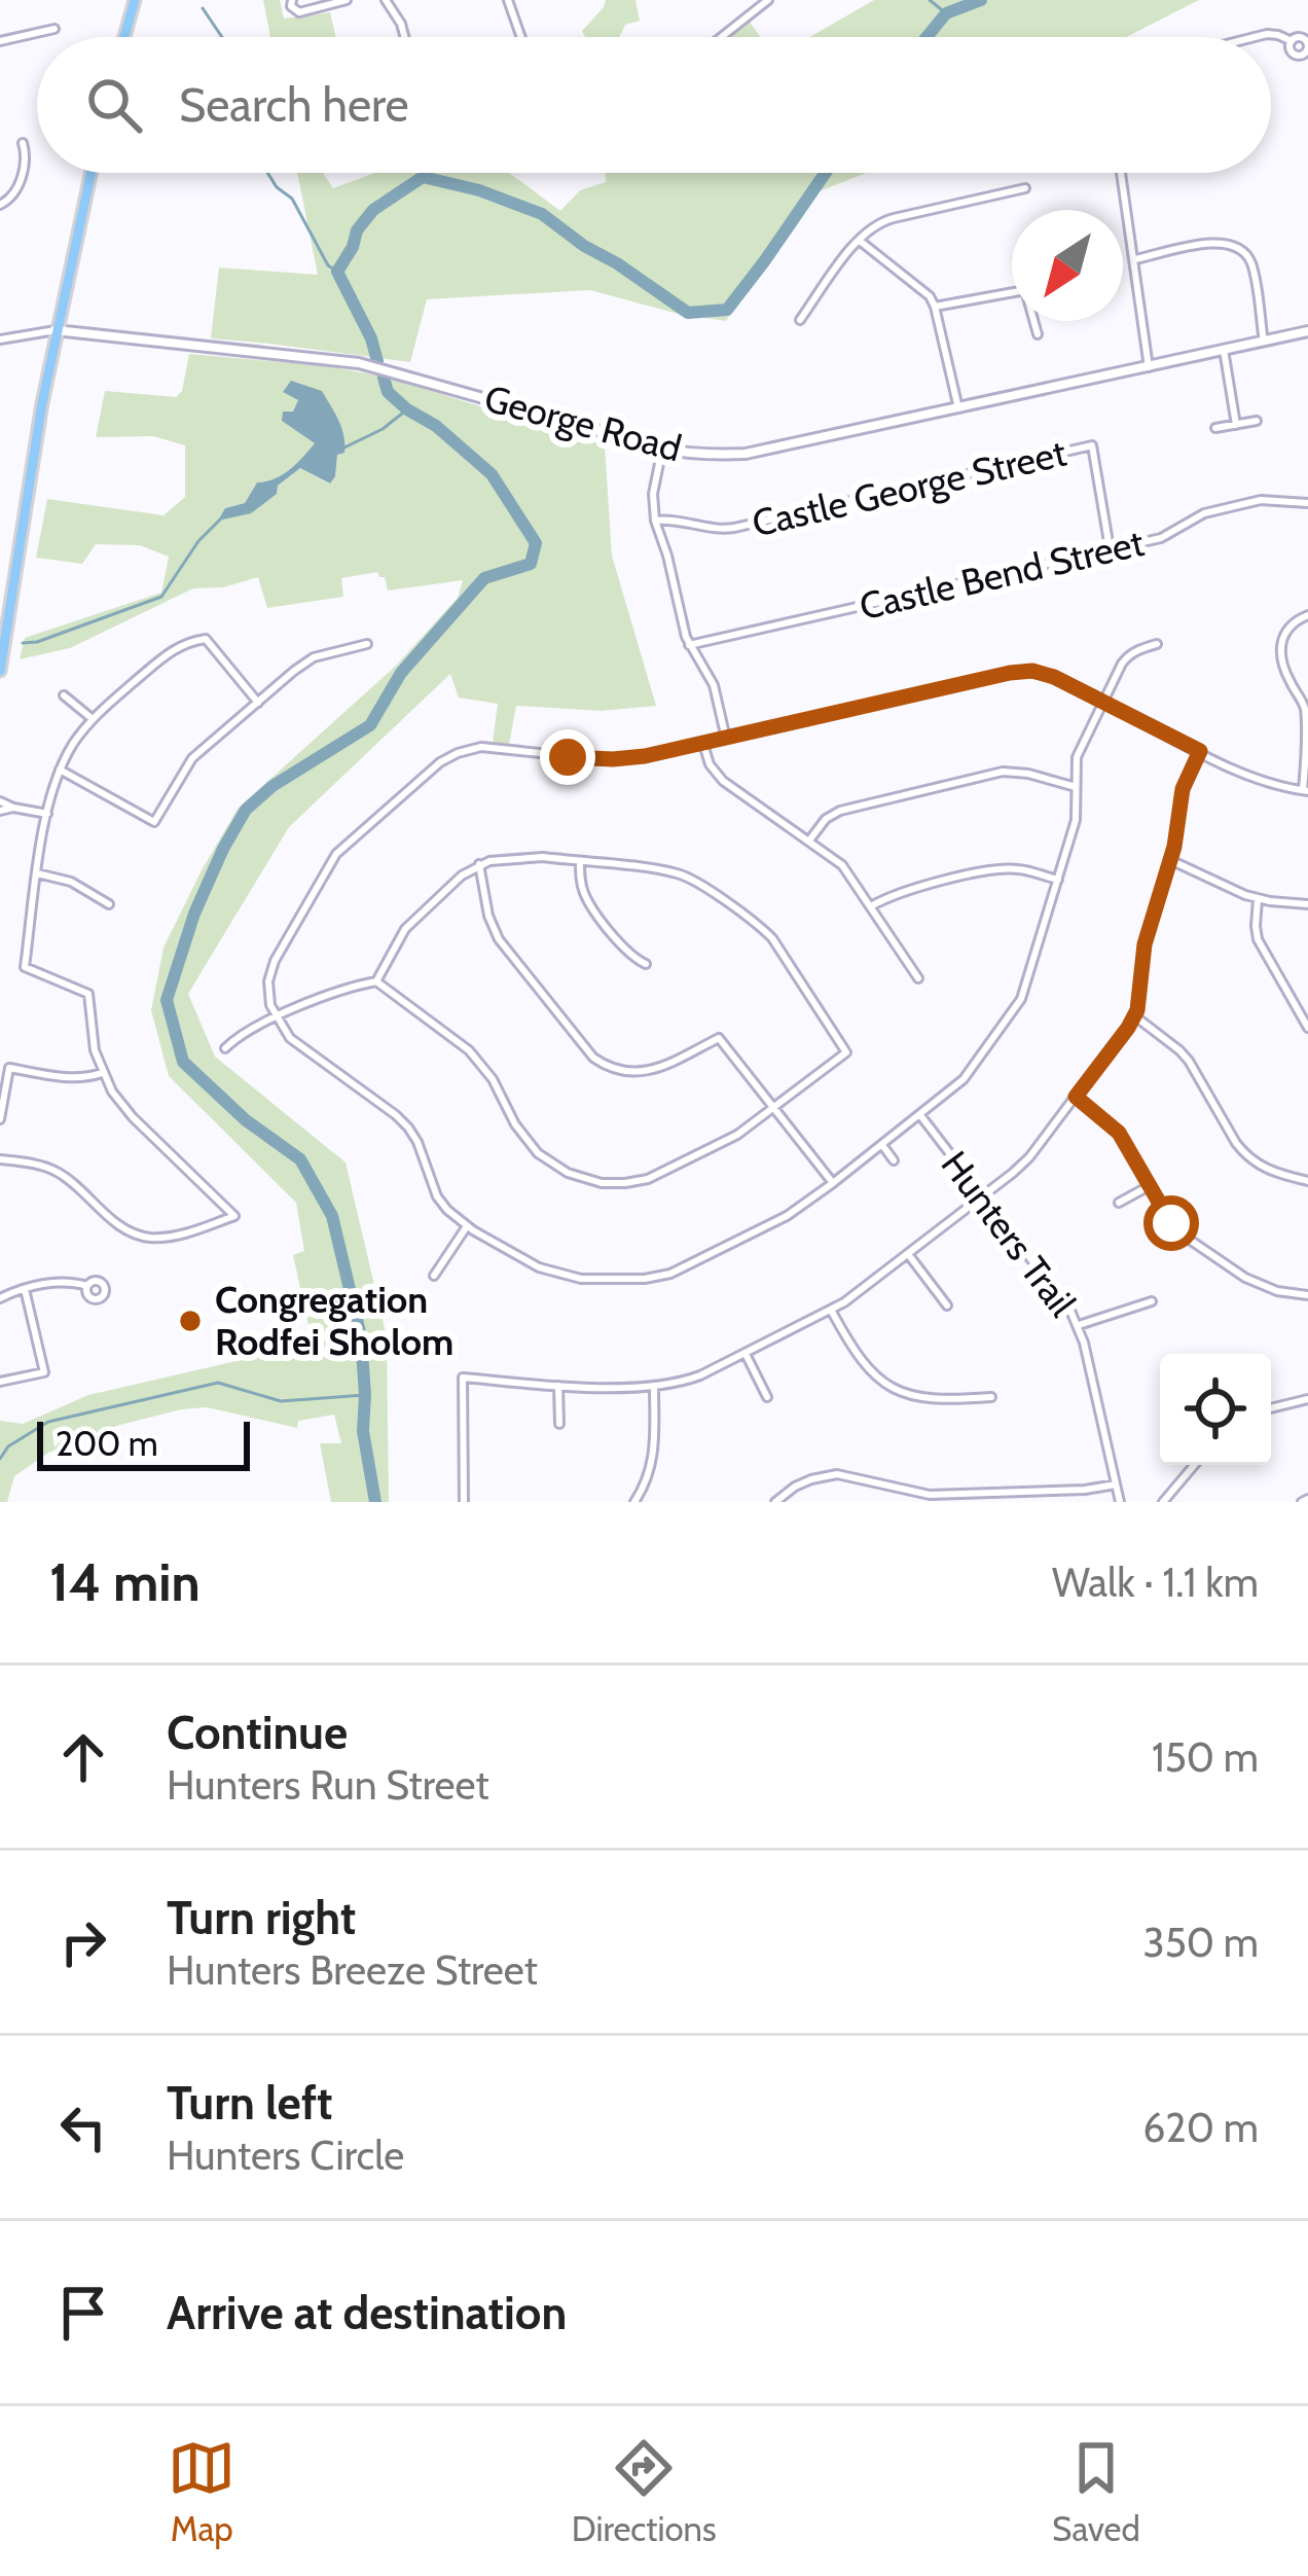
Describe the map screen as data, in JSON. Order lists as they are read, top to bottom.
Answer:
{
  "streets": {
    "street": [
      "George Road",
      "Castle George Street",
      "Castle Bend Street",
      "Hunters Trail"
    ]
  },
  "crossings": [
    ["Castle George Street", "Castle Bend Street"]
  ],
  "places": ["Congregation Rodfei Sholom"],
  "scale_bar": "200 m",
  "north": "bottom left",
  "page": {
    "search": "Search here",
    "scale": "200 m",
    "heading": ["14 min", "Walk · 1.1 km"],
    "list": [
      ["Continue", "Hunters Run Street", "150 m"],
      ["Turn right", "Hunters Breeze Street", "350 m"],
      ["Turn left", "Hunters Circle", "620 m"],
      "Arrive at destination"
    ],
    "nav": ["Map", "Directions", "Saved"]
  }
}
